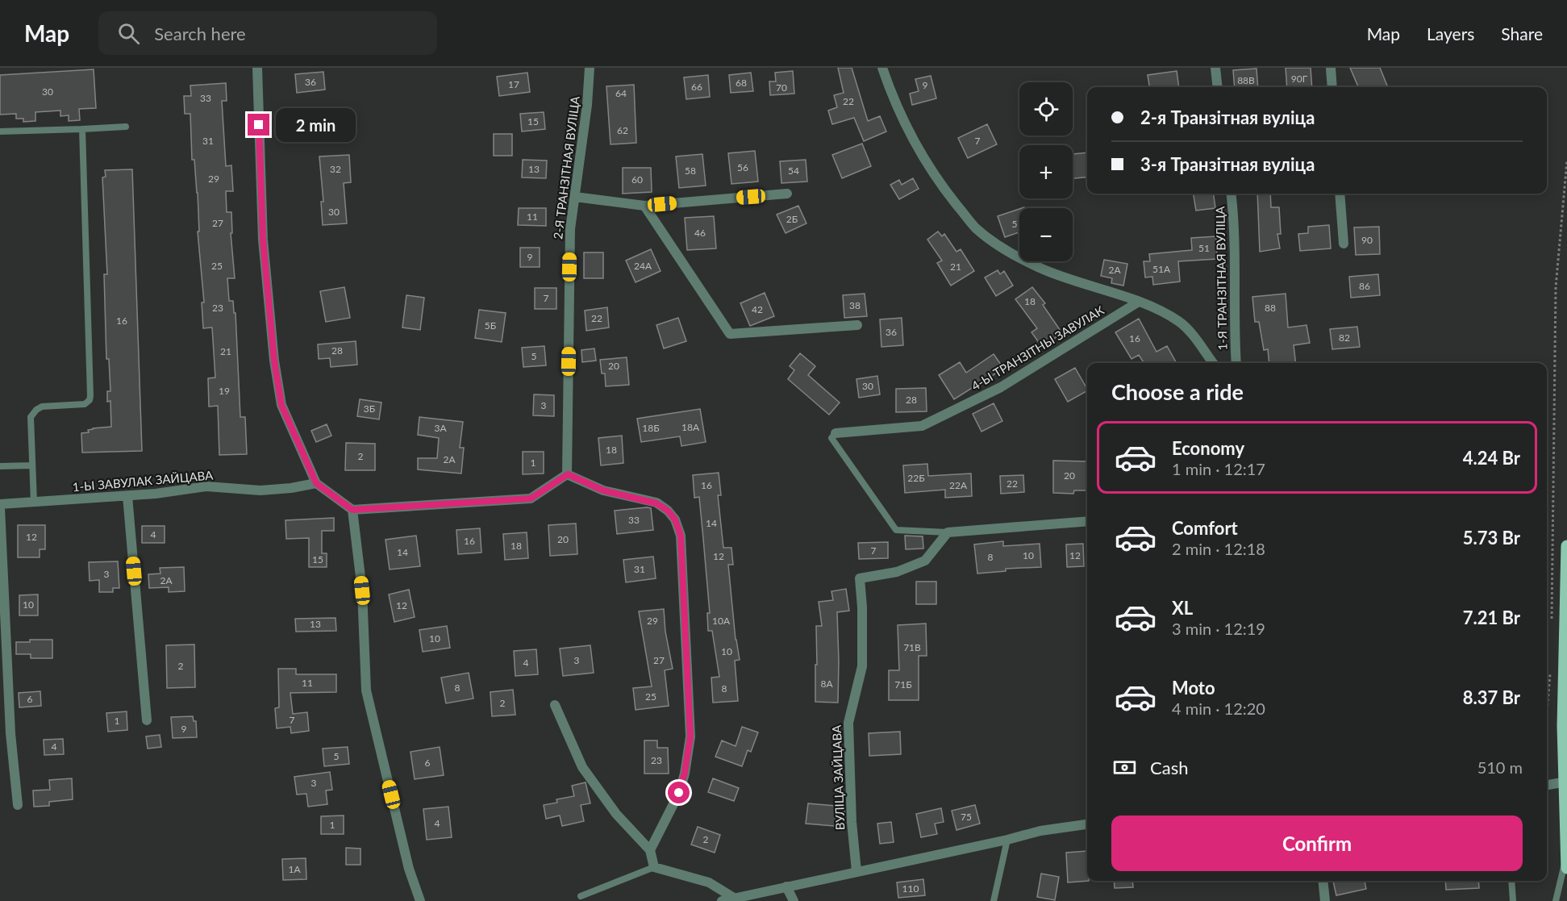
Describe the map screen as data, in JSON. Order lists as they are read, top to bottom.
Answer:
{
  "streets": {
    "street": [
      "2-Я ТРАНЗІТНАЯ ВУЛІЦА",
      "1-Я ТРАНЗІТНАЯ ВУЛІЦА",
      "4-Ы ТРАНЗІТНЫ ЗАВУЛАК",
      "1-Ы ЗАВУЛАК ЗАЙЦАВА",
      "ВУЛІЦА ЗАЙЦАВА"
    ]
  },
  "house_numbers": [
    "90Г",
    "88В",
    "36",
    "68",
    "17",
    "9",
    "66",
    "70",
    "30",
    "64",
    "33",
    "22",
    "15",
    "62",
    "31",
    "7",
    "56",
    "32",
    "13",
    "58",
    "54",
    "29",
    "60",
    "30",
    "11",
    "2Б",
    "27",
    "5",
    "46",
    "90",
    "51",
    "9",
    "25",
    "24А",
    "21",
    "51А",
    "2А",
    "86",
    "7",
    "18",
    "38",
    "23",
    "88",
    "42",
    "22",
    "16",
    "5Б",
    "36",
    "82",
    "16",
    "28",
    "21",
    "5",
    "20",
    "30",
    "19",
    "28",
    "3",
    "3Б",
    "18А",
    "3А",
    "18Б",
    "18",
    "2",
    "2А",
    "1",
    "20",
    "22Б",
    "22",
    "16",
    "22А",
    "33",
    "14",
    "4",
    "12",
    "20",
    "16",
    "18",
    "7",
    "14",
    "10",
    "12",
    "12",
    "8",
    "15",
    "31",
    "3",
    "2А",
    "10",
    "12",
    "29",
    "10А",
    "13",
    "10",
    "71В",
    "10",
    "3",
    "27",
    "4",
    "2",
    "11",
    "8А",
    "71Б",
    "8",
    "8",
    "25",
    "6",
    "2",
    "7",
    "1",
    "9",
    "4",
    "5",
    "23",
    "6",
    "3",
    "75",
    "4",
    "1",
    "2",
    "1А",
    "110"
  ],
  "page": {
    "header": "Map",
    "search": "Search here",
    "nav": ["Map", "Layers", "Share"],
    "map_buttons": ["+", "−"],
    "banner": ["2-я Транзітная вуліца", "3-я Транзітная вуліца"],
    "bubble": "2 min",
    "heading": "Choose a ride",
    "list": [
      {
        "name": "Economy",
        "note": "1 min · 12:17",
        "value": "4.24 Br"
      },
      {
        "name": "Comfort",
        "note": "2 min · 12:18",
        "value": "5.73 Br"
      },
      {
        "name": "XL",
        "note": "3 min · 12:19",
        "value": "7.21 Br"
      },
      {
        "name": "Moto",
        "note": "4 min · 12:20",
        "value": "8.37 Br"
      }
    ],
    "pay": ["Cash", "510 m"],
    "buttons": "Confirm"
  }
}
